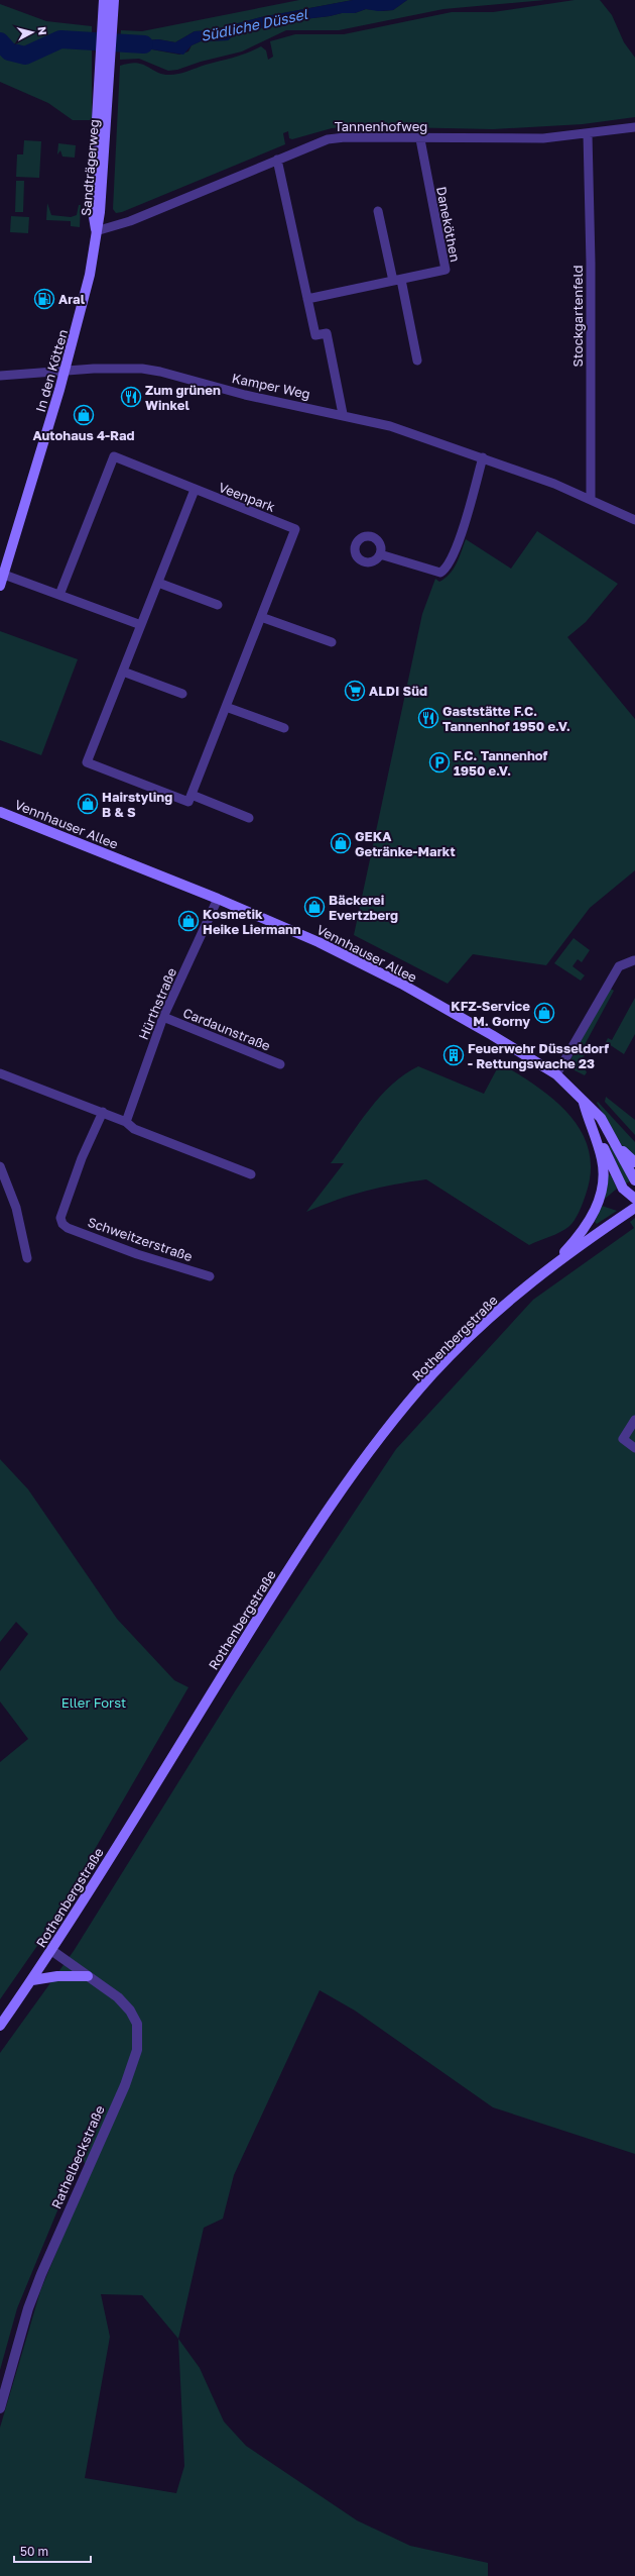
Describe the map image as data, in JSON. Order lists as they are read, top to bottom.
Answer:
{
  "streets": {
    "main road": [
      "Sandträgerweg",
      "In den Kötten",
      "Vennhauser Allee",
      "Rothenbergstraße"
    ],
    "street": [
      "Tannenhofweg",
      "Daneköthen",
      "Stockgartenfeld",
      "Kamper Weg",
      "Veenpark",
      "Hürthstraße",
      "Cardaunstraße",
      "Schweitzerstraße",
      "Rathelbeckstraße"
    ]
  },
  "crossings": [
    ["Tannenhofweg", "Sandträgerweg"],
    ["Tannenhofweg", "Daneköthen"],
    ["Tannenhofweg", "Stockgartenfeld"],
    ["Tannenhofweg", "In den Kötten"],
    ["Sandträgerweg", "In den Kötten"],
    ["Stockgartenfeld", "Kamper Weg"],
    ["In den Kötten", "Kamper Weg"],
    ["Vennhauser Allee", "Hürthstraße"],
    ["Vennhauser Allee", "Rothenbergstraße"],
    ["Hürthstraße", "Cardaunstraße"],
    ["Rothenbergstraße", "Rathelbeckstraße"]
  ],
  "water": ["Südliche Düssel"],
  "parks": ["Eller Forst"],
  "places": {
    "fuel station": ["Aral"],
    "restaurant": ["Zum grünen Winkel", "Gaststätte F.C. Tannenhof 1950 e.V."],
    "shop": [
      "Autohaus 4-Rad",
      "Hairstyling B & S",
      "GEKA Getränke-Markt",
      "Bäckerei Evertzberg",
      "Kosmetik Heike Liermann",
      "KFZ-Service M. Gorny"
    ],
    "supermarket": ["ALDI Süd"],
    "parking": ["F.C. Tannenhof 1950 e.V."],
    "building": ["Feuerwehr Düsseldorf - Rettungswache 23"]
  },
  "scale_bar": "50 m",
  "north": "right"
}
